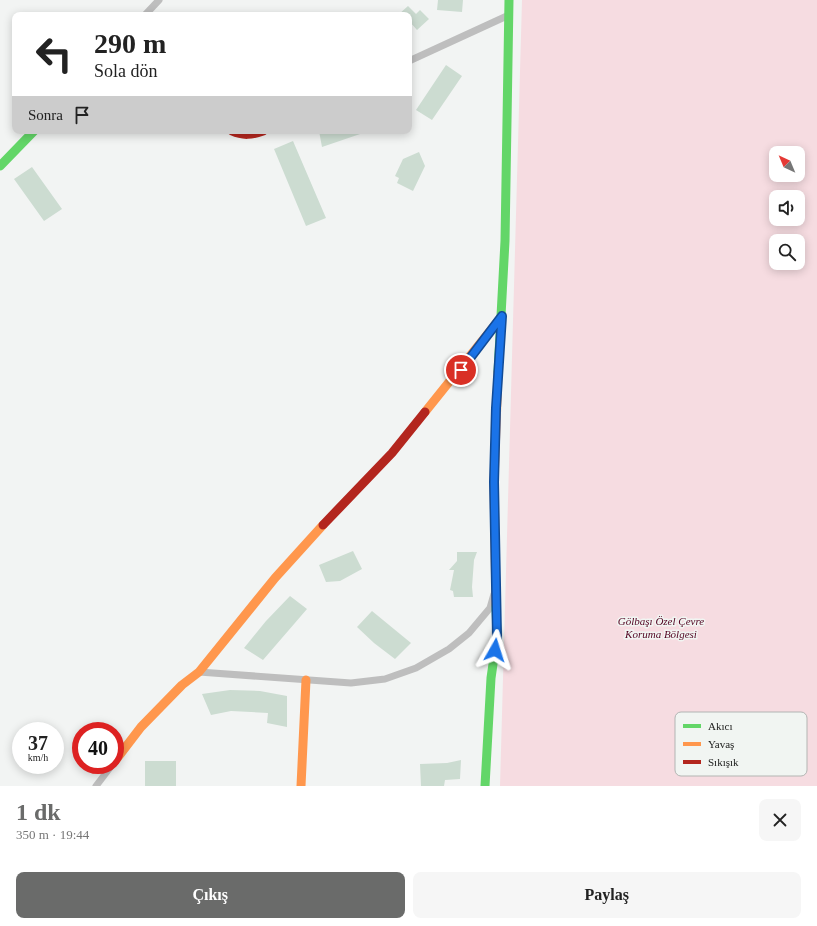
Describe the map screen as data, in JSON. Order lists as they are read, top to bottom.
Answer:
{
  "parks": ["Gölbaşı Özel Çevre Koruma Bölgesi"],
  "legend": ["Akıcı", "Yavaş", "Sıkışık"],
  "north": "top left",
  "page": {
    "turn": ["290 m", "Sola dön"],
    "then": "Sonra",
    "speed": "37 km/h",
    "limit": "40",
    "heading": ["1 dk", "350 m · 19:44"],
    "buttons": ["Çıkış", "Paylaş"]
  }
}
